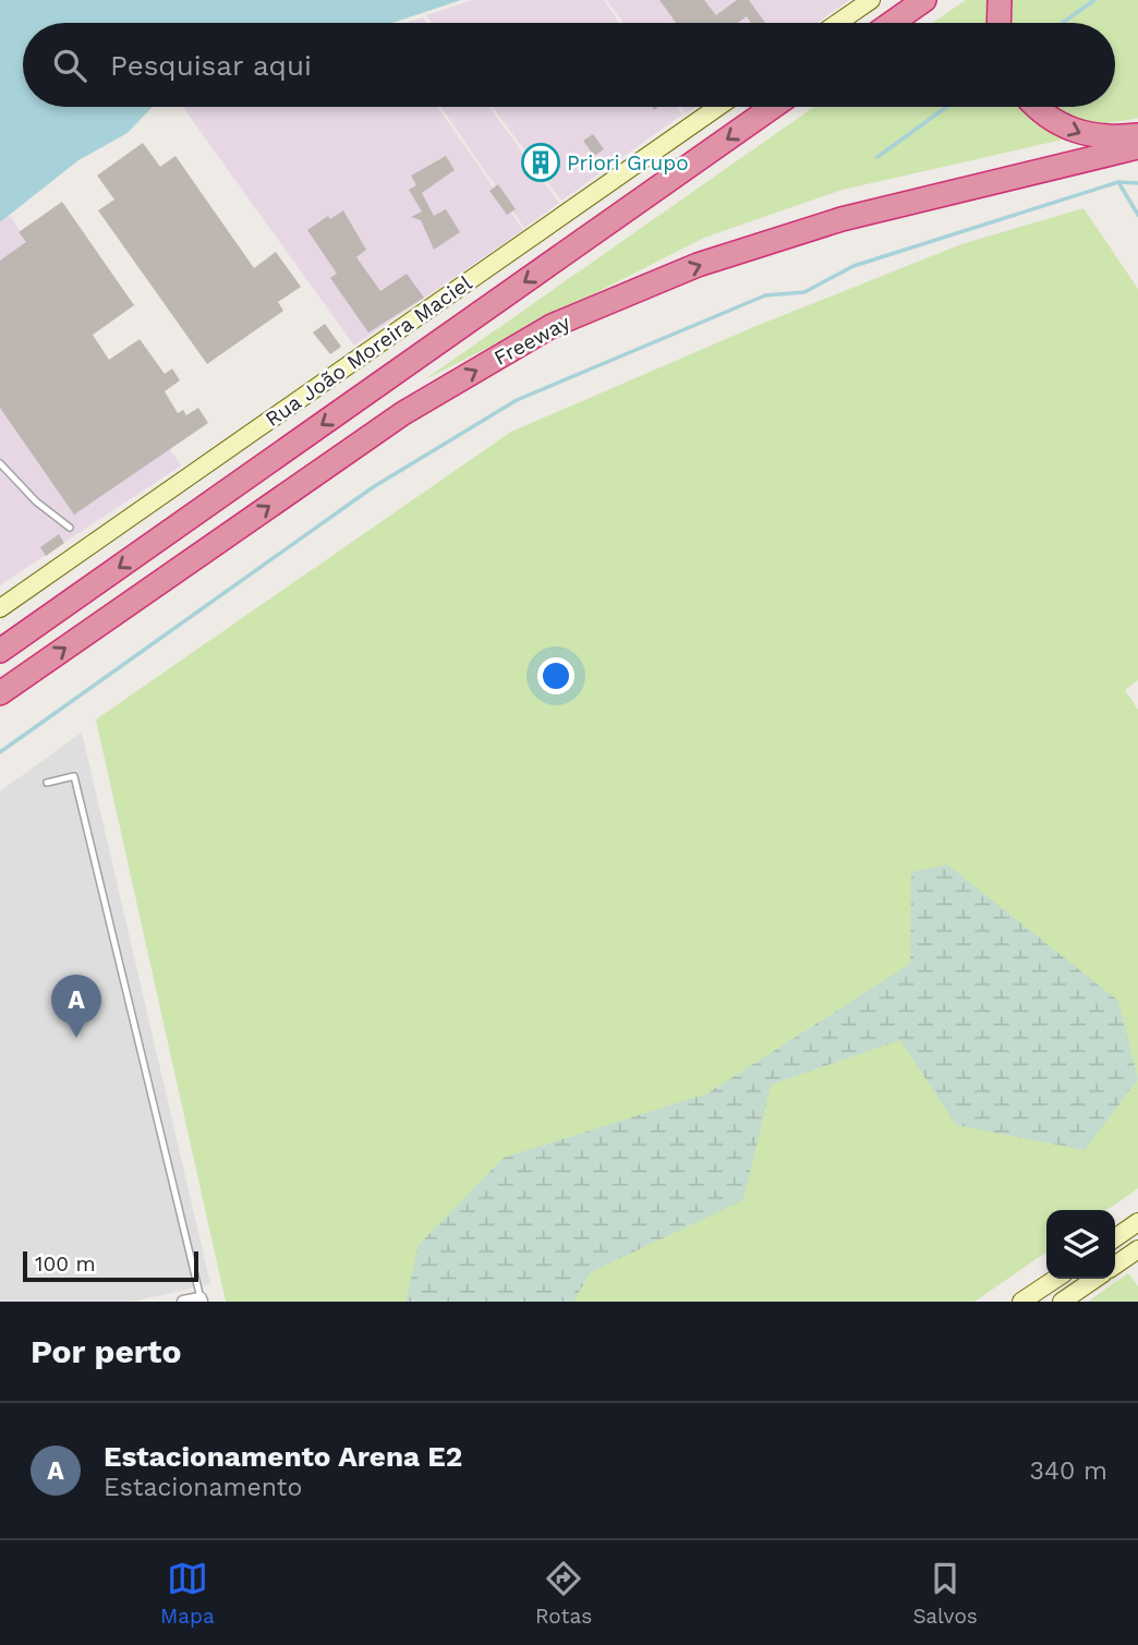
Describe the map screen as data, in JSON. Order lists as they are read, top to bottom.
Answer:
{
  "streets": {
    "highway": ["Freeway"],
    "street": ["Rua João Moreira Maciel"]
  },
  "places": {
    "building": ["Priori Grupo"]
  },
  "scale_bar": "100 m",
  "page": {
    "search": "Pesquisar aqui",
    "pins": "A",
    "scale": "100 m",
    "heading": "Por perto",
    "list": [
      {
        "mark": "A",
        "name": "Estacionamento Arena E2",
        "note": "Estacionamento",
        "value": "340 m"
      }
    ],
    "nav": ["Mapa", "Rotas", "Salvos"]
  }
}
